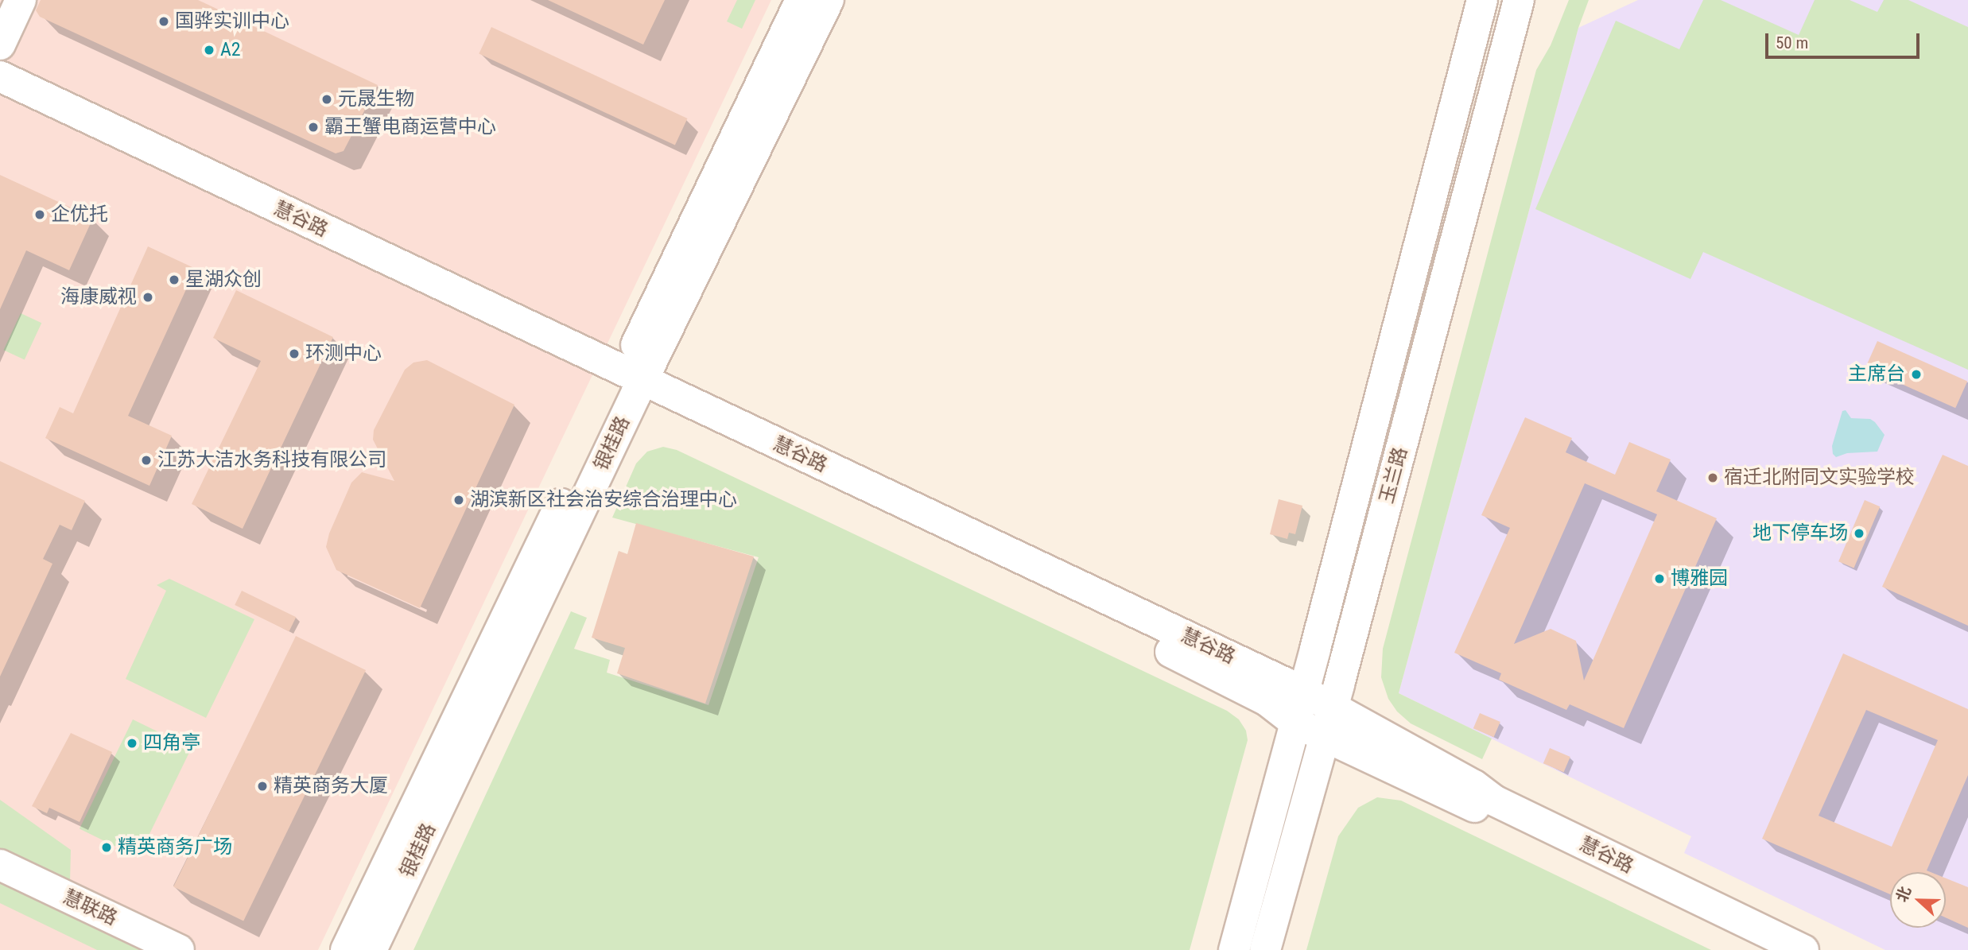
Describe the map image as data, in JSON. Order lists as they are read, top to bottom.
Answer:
{
  "streets": {
    "street": [
      "慧谷路",
      "银桂路",
      "玉兰路",
      "慧联路"
    ]
  },
  "crossings": [
    ["慧谷路", "银桂路"],
    ["慧谷路", "玉兰路"]
  ],
  "places": [
    "国骅实训中心",
    "A2",
    "元晟生物",
    "霸王蟹电商运营中心",
    "企优托",
    "星湖众创",
    "海康威视",
    "环测中心",
    "主席台",
    "江苏大洁水务科技有限公司",
    "宿迁北附同文实验学校",
    "湖滨新区社会治安综合治理中心",
    "地下停车场",
    "博雅园",
    "四角亭",
    "精英商务大厦",
    "精英商务广场"
  ],
  "scale_bar": "50 m",
  "north": "left"
}
